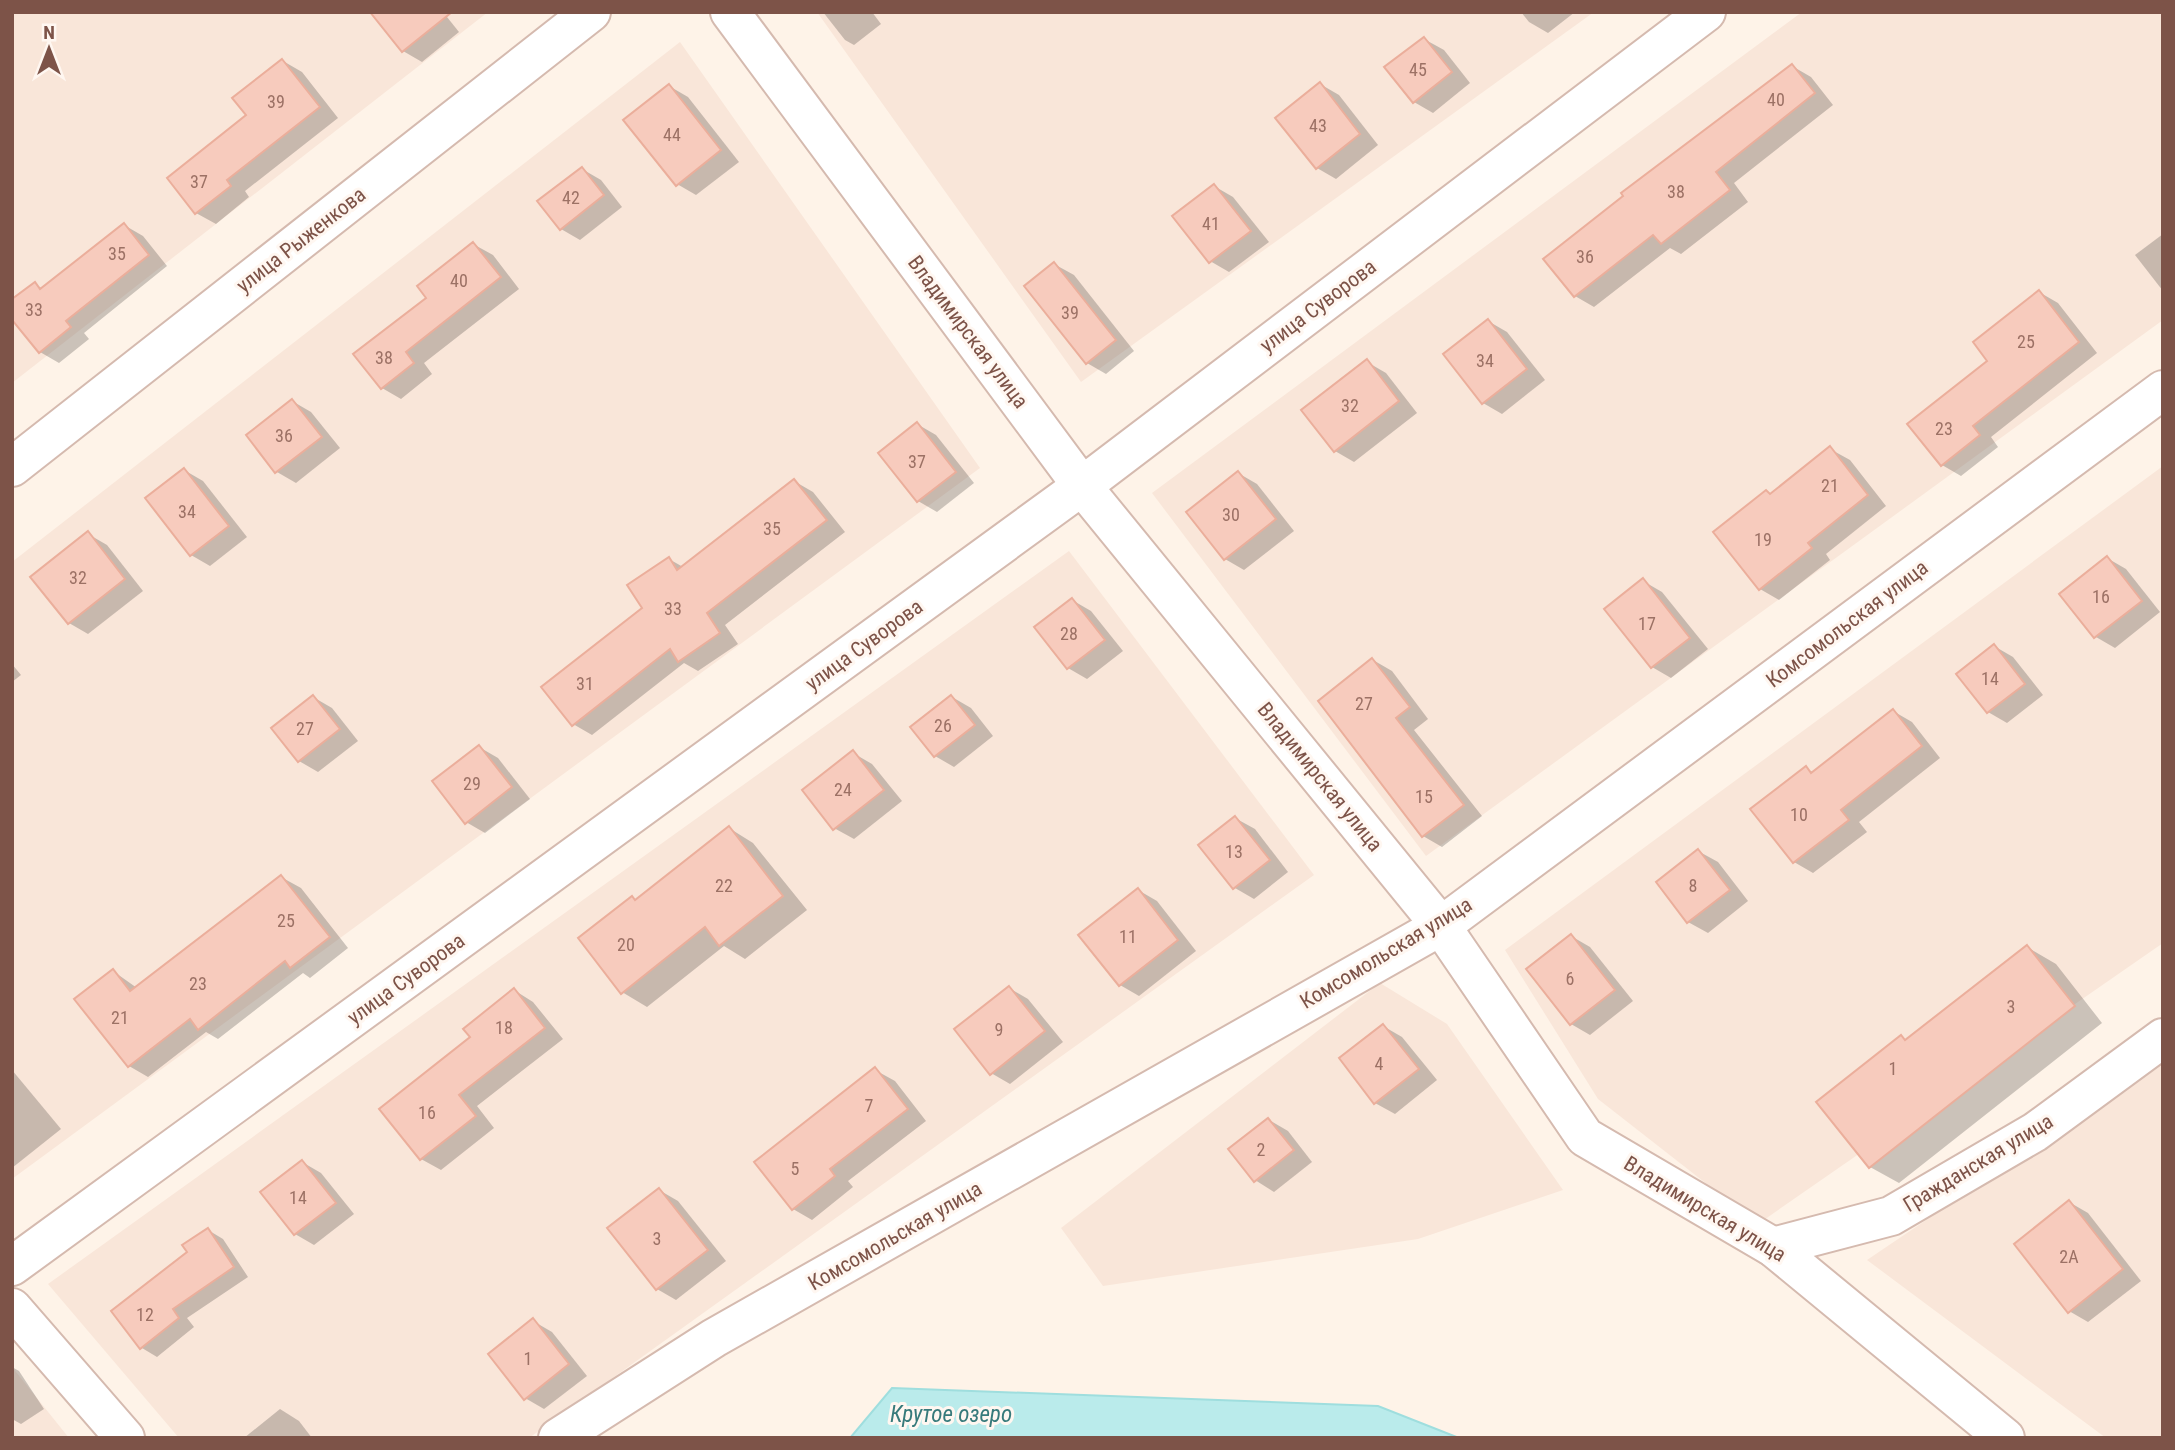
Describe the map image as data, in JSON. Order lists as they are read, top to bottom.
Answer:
{
  "streets": {
    "street": [
      "улица Рыженкова",
      "улица Суворова",
      "Владимирская улица",
      "Комсомольская улица",
      "Гражданская улица"
    ]
  },
  "crossings": [
    ["улица Суворова", "Владимирская улица"],
    ["Владимирская улица", "Комсомольская улица"],
    ["Владимирская улица", "Гражданская улица"]
  ],
  "water": ["Крутое озеро"],
  "house_numbers": [
    "45",
    "40",
    "39",
    "43",
    "44",
    "37",
    "38",
    "42",
    "41",
    "35",
    "36",
    "40",
    "33",
    "39",
    "25",
    "38",
    "34",
    "32",
    "23",
    "36",
    "37",
    "21",
    "34",
    "30",
    "35",
    "19",
    "32",
    "16",
    "33",
    "17",
    "28",
    "14",
    "31",
    "27",
    "26",
    "27",
    "29",
    "24",
    "15",
    "10",
    "13",
    "22",
    "8",
    "25",
    "11",
    "20",
    "6",
    "23",
    "3",
    "21",
    "18",
    "9",
    "4",
    "1",
    "7",
    "16",
    "2",
    "5",
    "14",
    "3",
    "2А",
    "12",
    "1"
  ],
  "north": "top"
}
